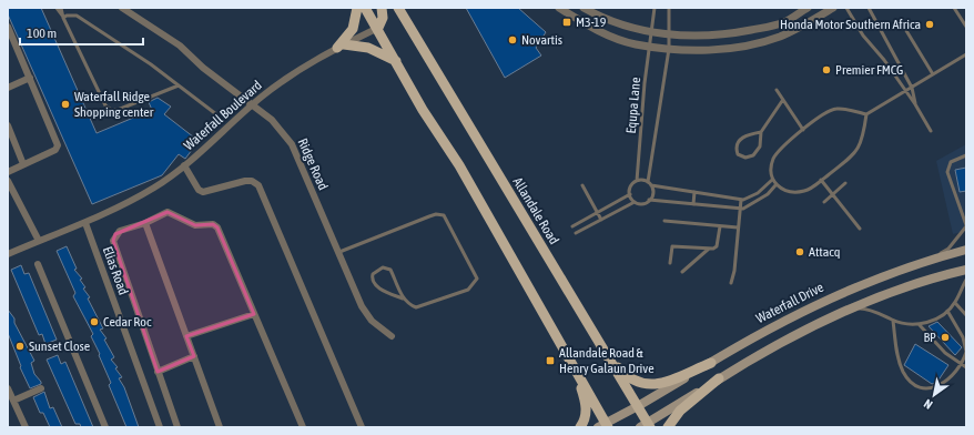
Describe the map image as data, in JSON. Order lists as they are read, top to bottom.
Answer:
{
  "streets": {
    "main road": ["Allandale Road", "Waterfall Drive"],
    "street": ["Waterfall Boulevard", "Ridge Road", "Elias Road"],
    "lane": ["Equpa Lane"]
  },
  "crossings": [
    ["Waterfall Boulevard", "Ridge Road"],
    ["Waterfall Boulevard", "Elias Road"],
    ["Allandale Road", "Waterfall Drive"]
  ],
  "places": {
    "transit": ["M3-19", "Allandale Road & Henry Galaun Drive"],
    "other": [
      "Honda Motor Southern Africa",
      "Novartis",
      "Premier FMCG",
      "Waterfall Ridge Shopping center",
      "Attacq",
      "Cedar Roc",
      "BP",
      "Sunset Close"
    ]
  },
  "scale_bar": "100 m",
  "north": "bottom left"
}
